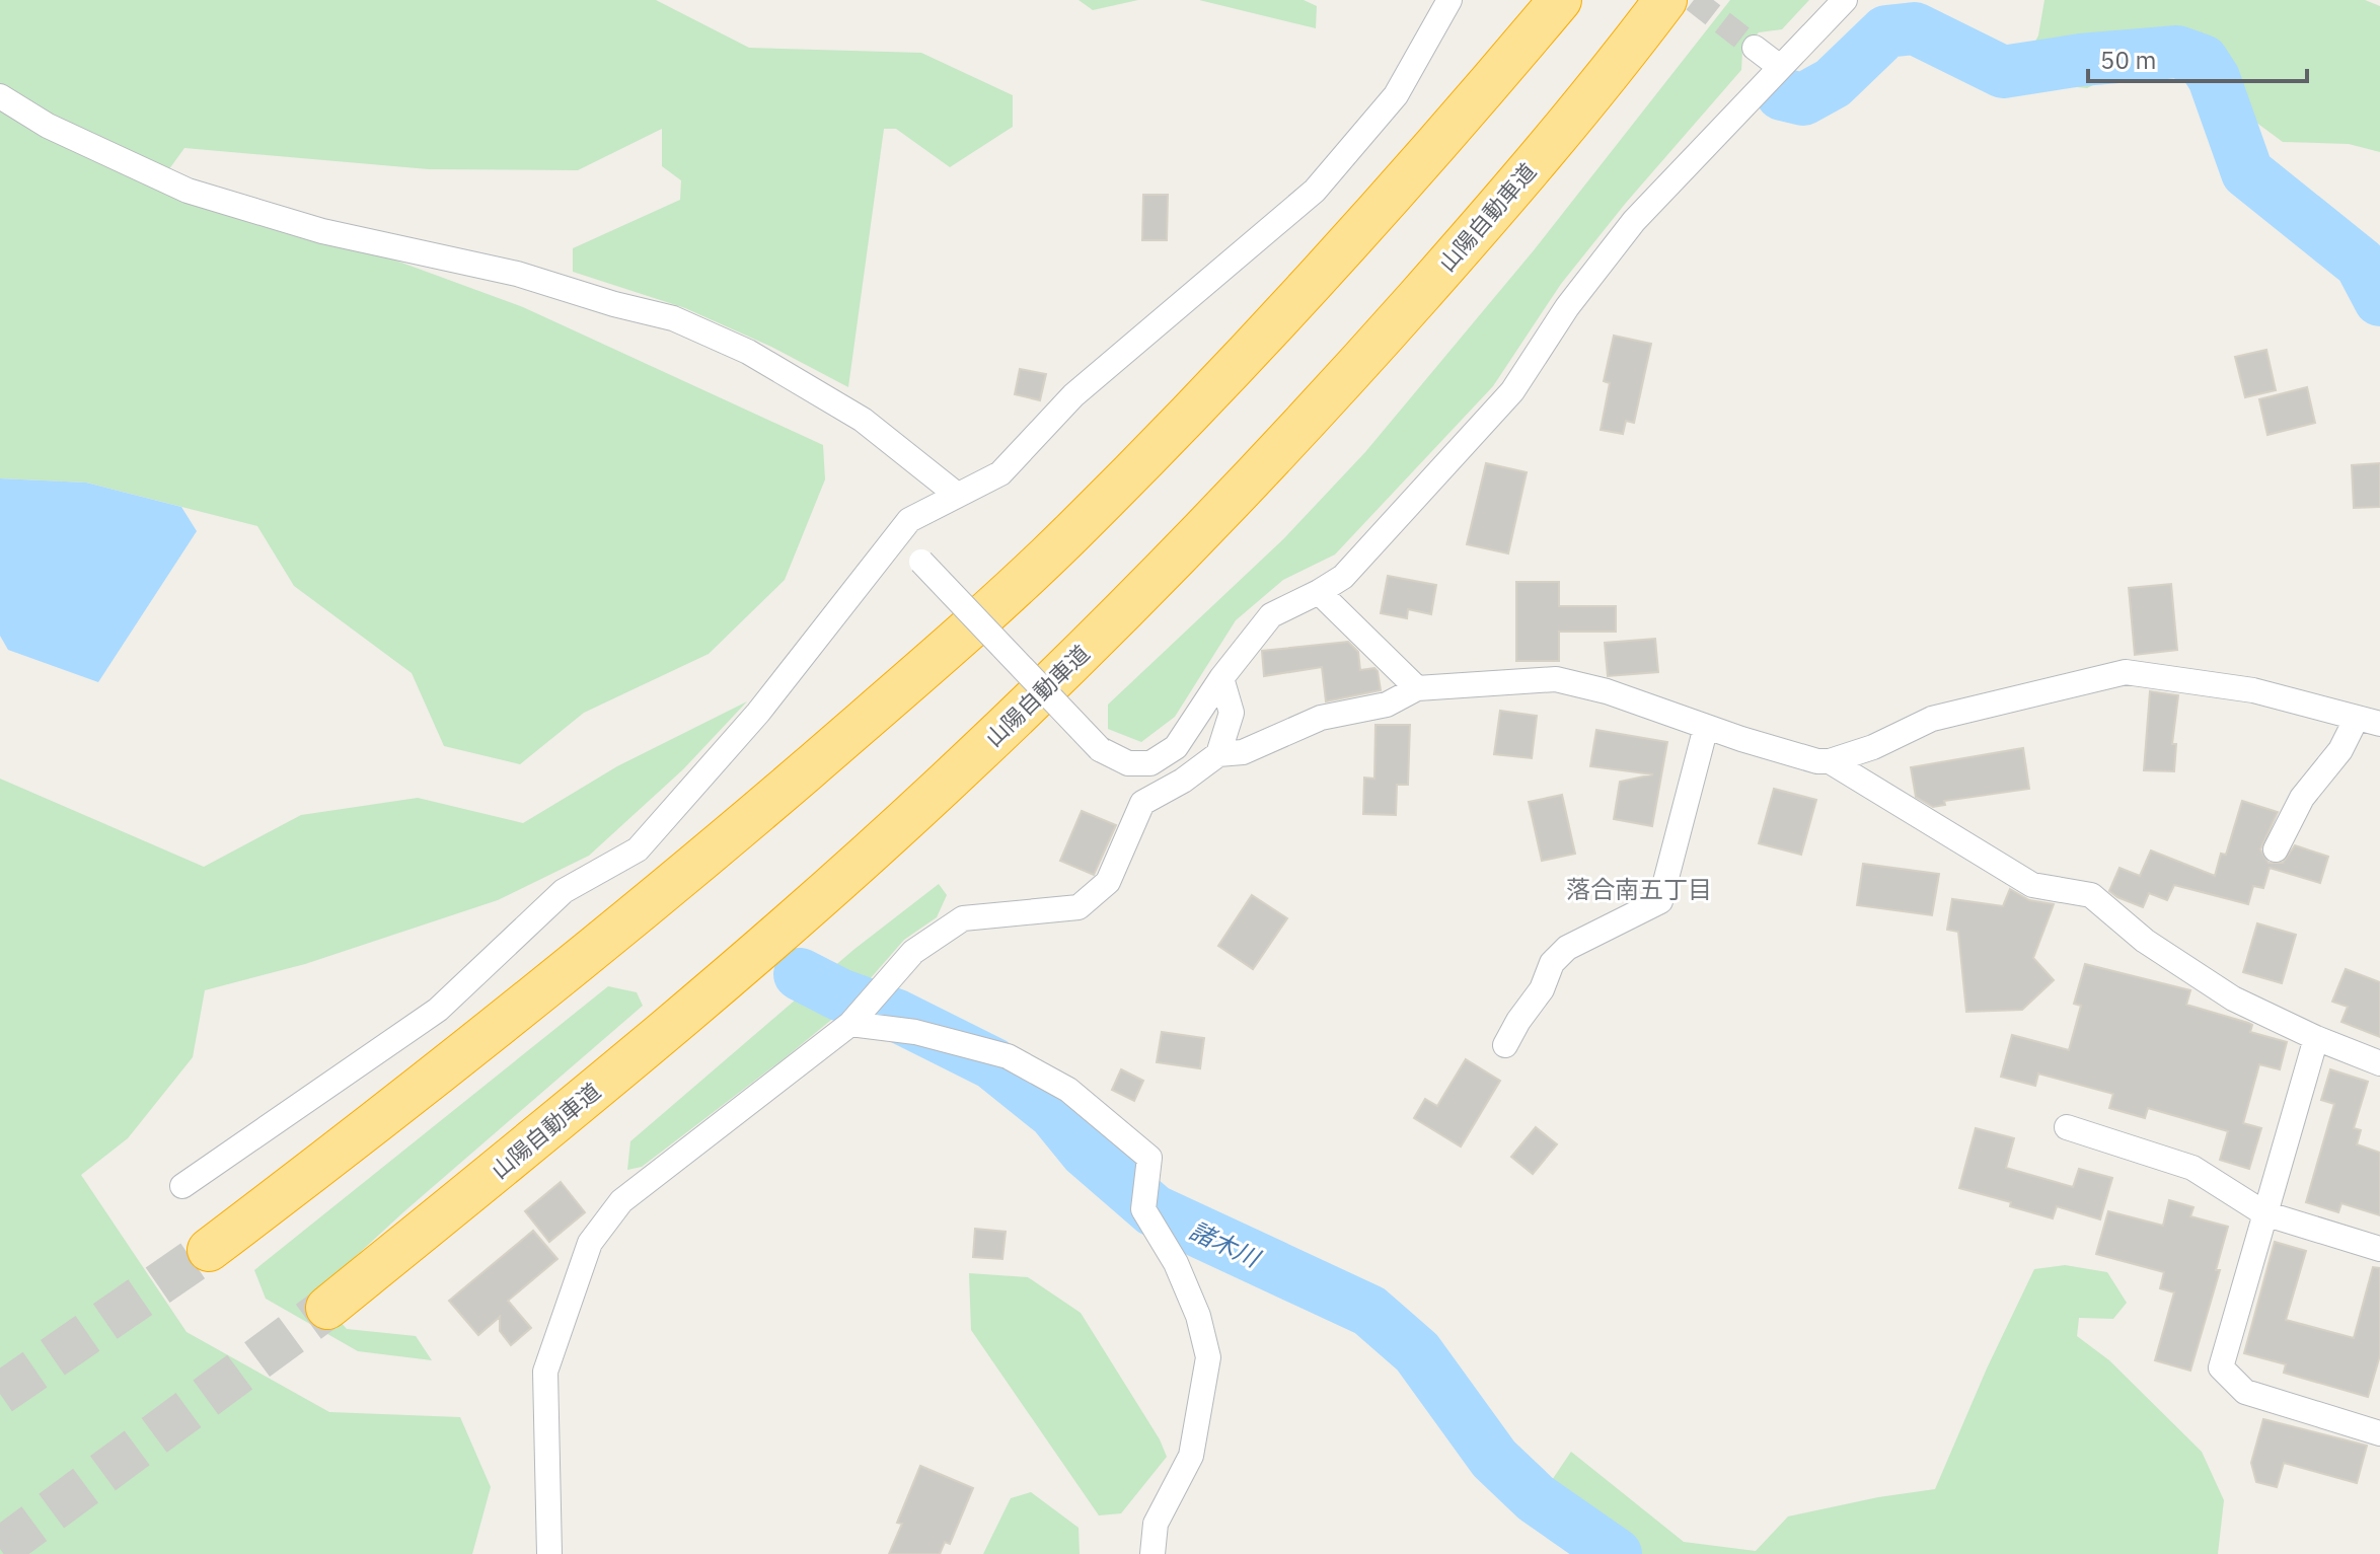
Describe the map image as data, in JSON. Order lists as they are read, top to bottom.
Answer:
{
  "streets": {
    "highway": ["山陽自動車道"]
  },
  "districts": ["落合南五丁目"],
  "water": ["諸木川"],
  "scale_bar": "50 m"
}
